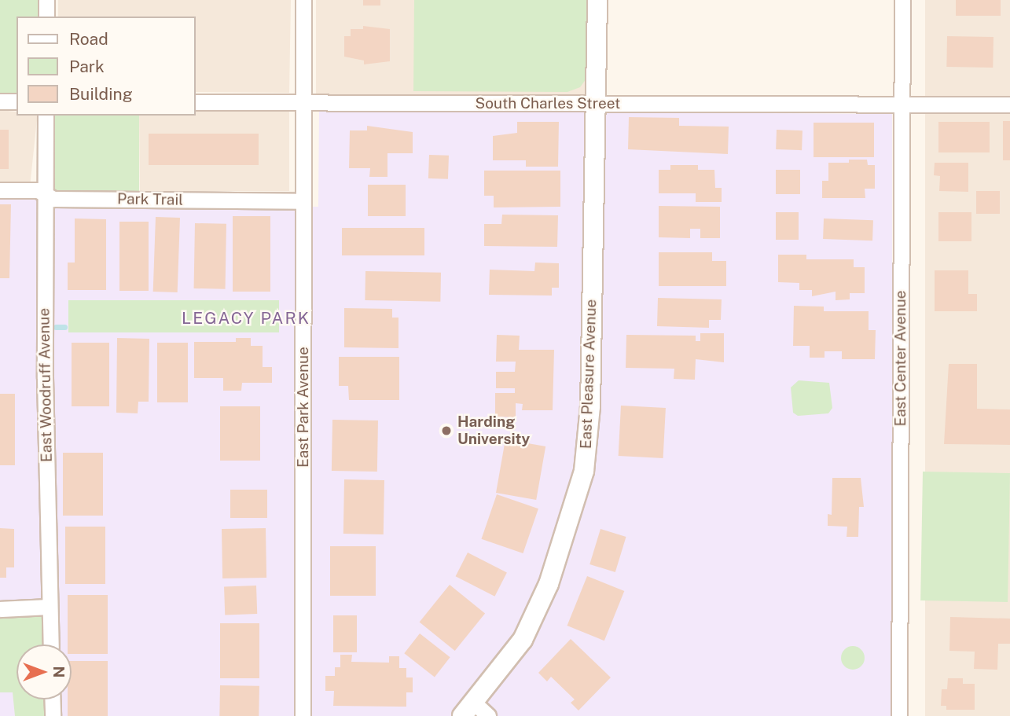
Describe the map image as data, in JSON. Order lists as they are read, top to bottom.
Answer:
{
  "streets": {
    "street": [
      "South Charles Street",
      "Park Trail",
      "East Center Avenue",
      "East Pleasure Avenue",
      "East Woodruff Avenue",
      "East Park Avenue"
    ]
  },
  "crossings": [
    ["South Charles Street", "East Center Avenue"],
    ["South Charles Street", "East Pleasure Avenue"],
    ["South Charles Street", "East Park Avenue"],
    ["Park Trail", "East Woodruff Avenue"],
    ["Park Trail", "East Park Avenue"]
  ],
  "districts": ["LEGACY PARK"],
  "places": ["Harding University"],
  "legend": ["Road", "Park", "Building"],
  "north": "right"
}
